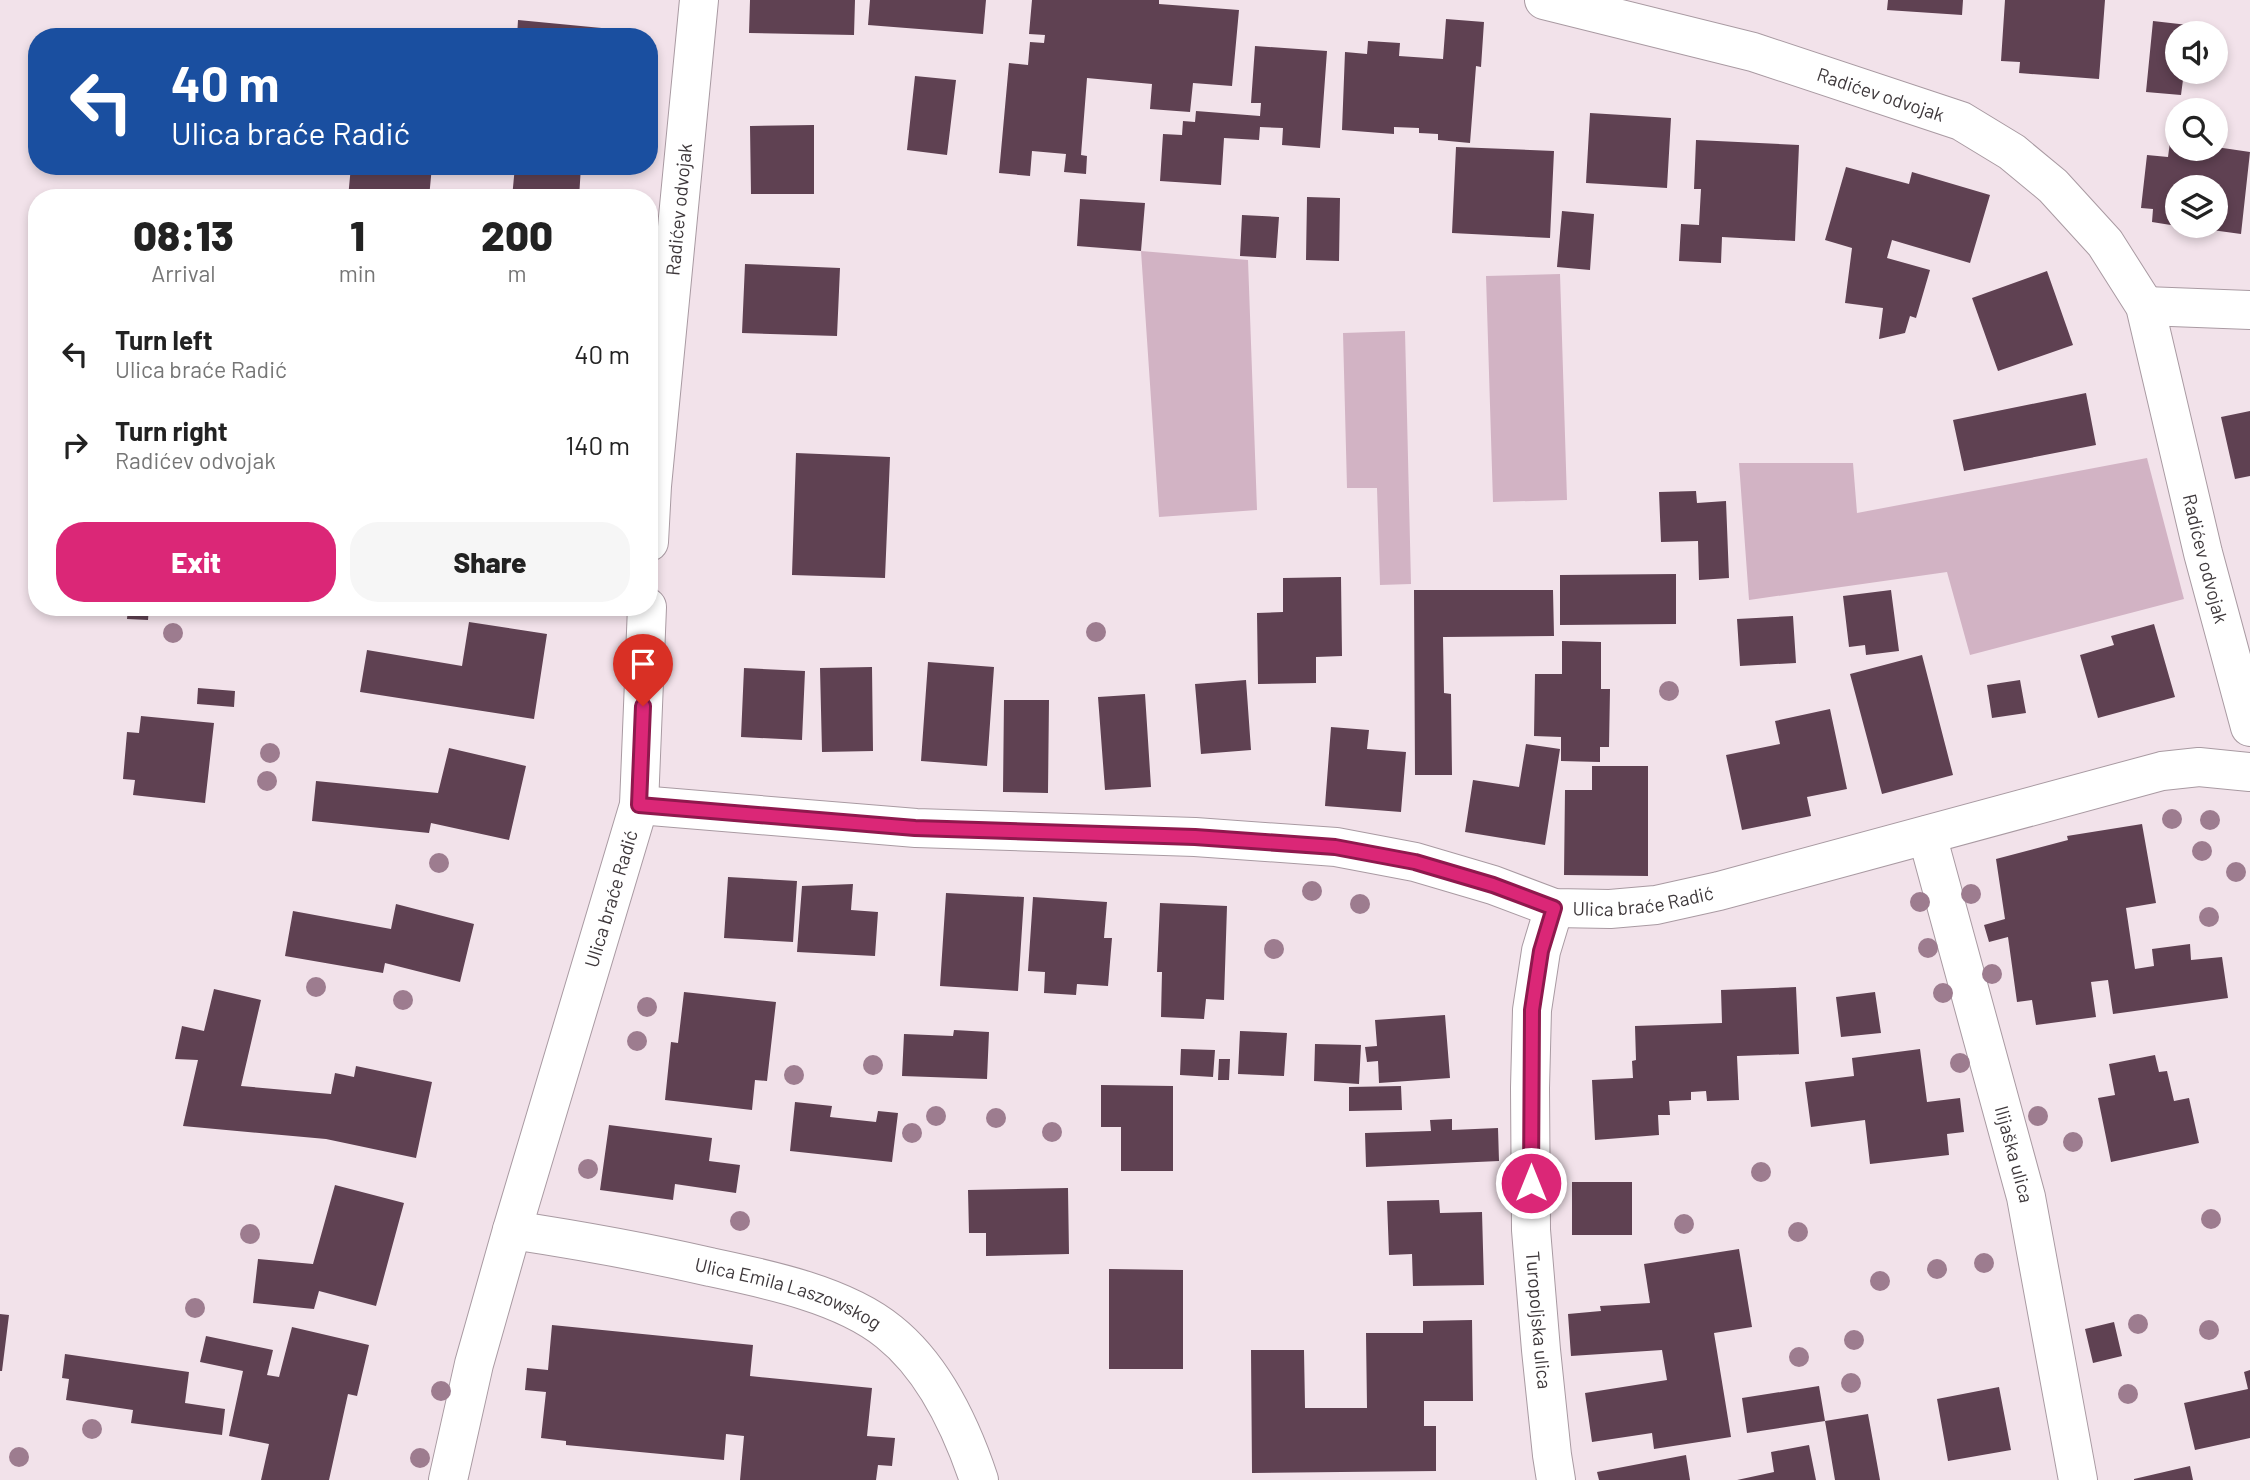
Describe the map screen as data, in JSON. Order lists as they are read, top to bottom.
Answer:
{
  "streets": {
    "street": [
      "Radićev odvojak",
      "Ulica braće Radić",
      "Ilijaška ulica",
      "Ulica Emila Laszowskog",
      "Turopoljska ulica"
    ]
  },
  "crossings": [
    ["Ulica braće Radić", "Ilijaška ulica"],
    ["Ulica braće Radić", "Ulica Emila Laszowskog"],
    ["Ulica braće Radić", "Turopoljska ulica"]
  ],
  "page": {
    "turn": ["40 m", "Ulica braće Radić"],
    "eta": [
      "08:13",
      "Arrival",
      "1",
      "min",
      "200",
      "m"
    ],
    "list": [
      {
        "name": "Turn left",
        "note": "Ulica braće Radić",
        "value": "40 m"
      },
      {
        "name": "Turn right",
        "note": "Radićev odvojak",
        "value": "140 m"
      }
    ],
    "buttons": ["Exit", "Share"]
  }
}
